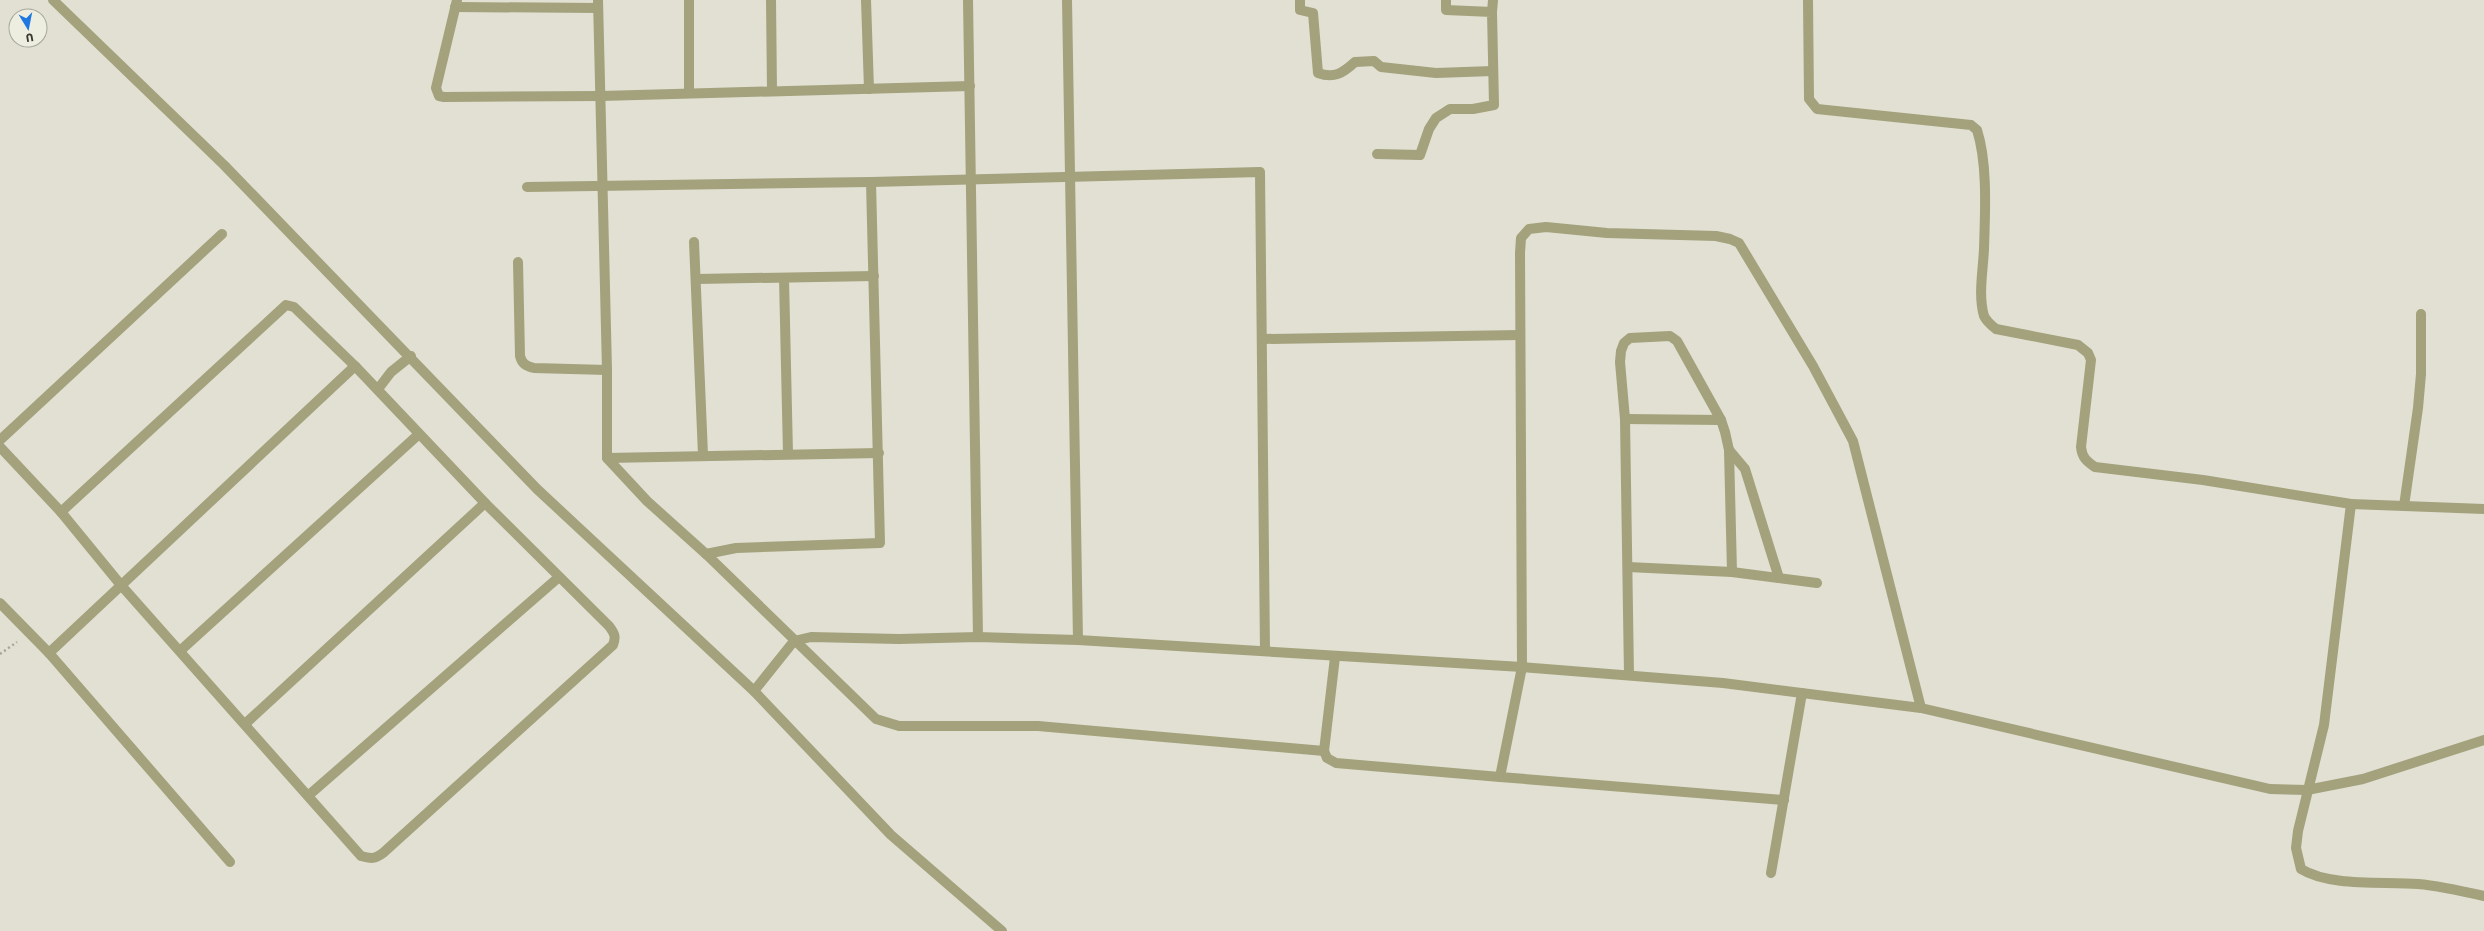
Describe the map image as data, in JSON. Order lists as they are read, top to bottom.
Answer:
{
  "north": "bottom"
}
